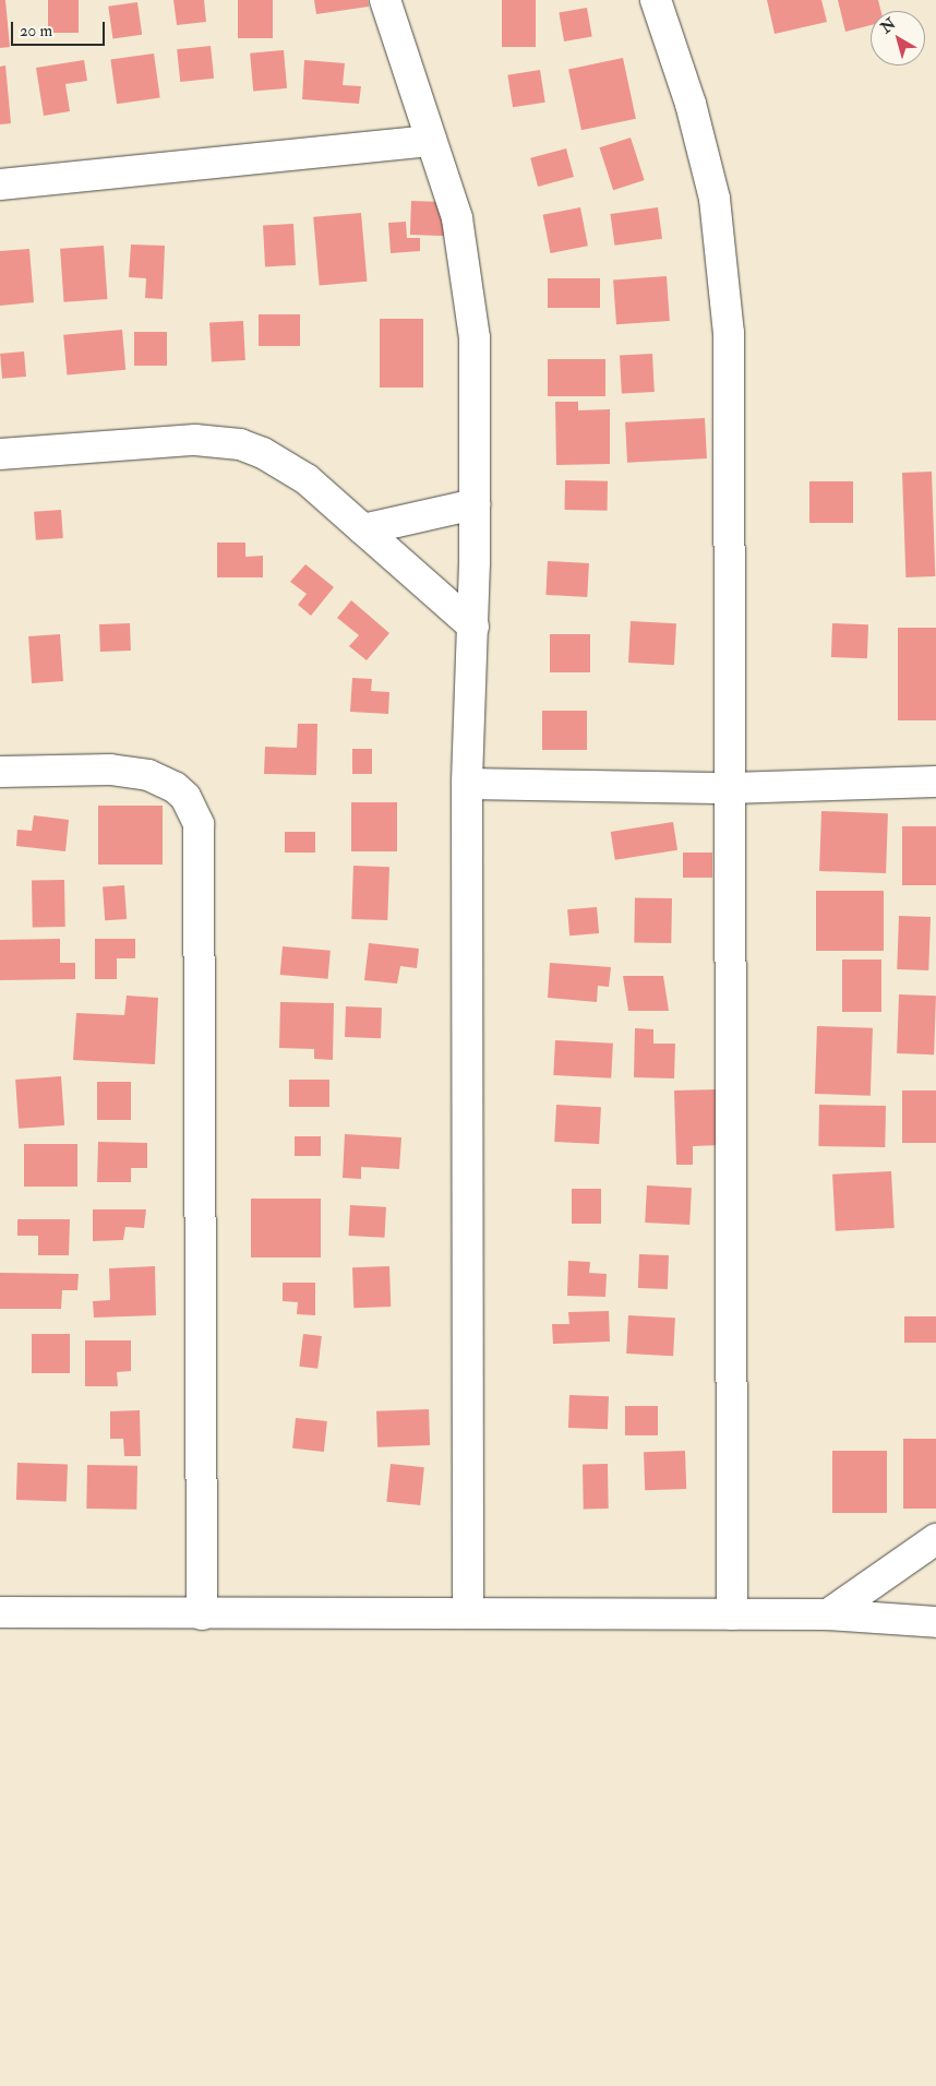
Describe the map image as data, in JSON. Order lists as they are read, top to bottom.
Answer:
{
  "scale_bar": "20 m",
  "north": "top left"
}
